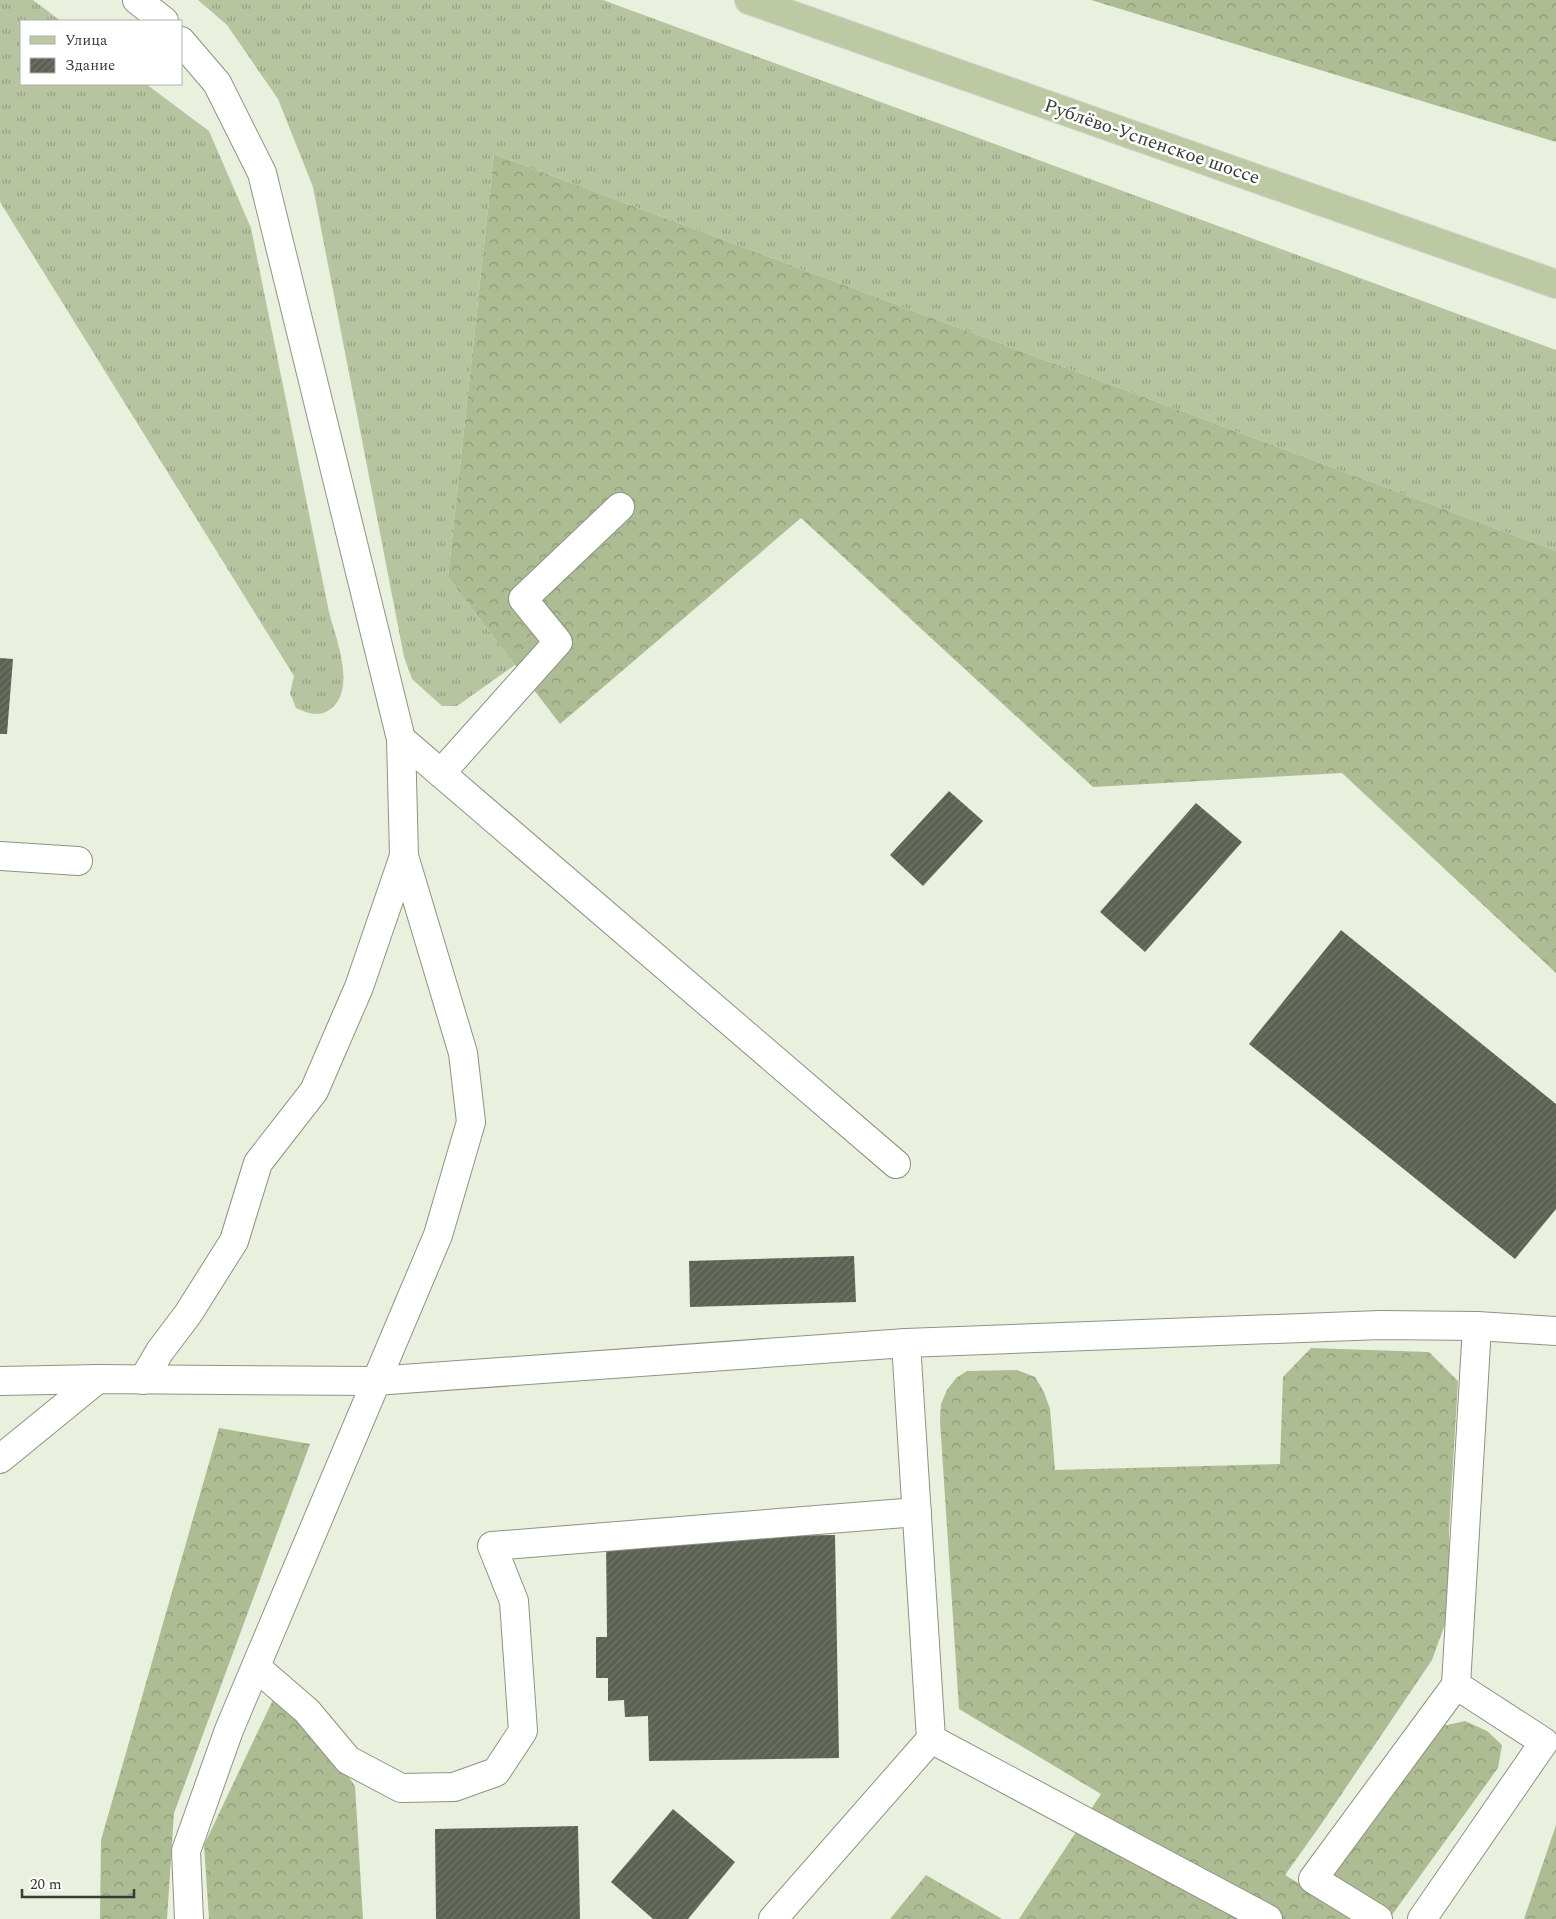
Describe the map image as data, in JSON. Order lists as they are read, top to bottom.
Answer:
{
  "streets": {
    "main road": ["Рублёво-Успенское шоссе"]
  },
  "legend": ["Улица", "Здание"],
  "scale_bar": "20 m"
}
